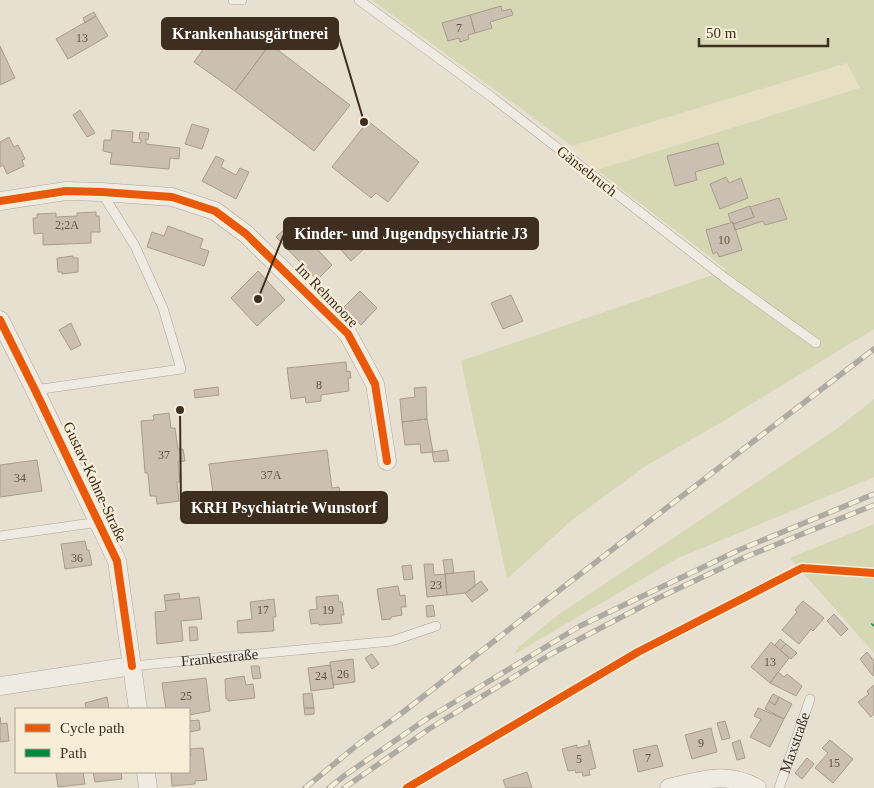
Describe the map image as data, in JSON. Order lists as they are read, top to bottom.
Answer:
{
  "streets": {
    "street": ["Im Rehmoore", "Gustav-Kohne-Straße", "Frankestraße"],
    "lane": ["Gänsebruch", "Maxstraße"]
  },
  "crossings": [
    ["Gustav-Kohne-Straße", "Frankestraße"]
  ],
  "places": ["Krankenhausgärtnerei", "Kinder- und Jugendpsychiatrie J3", "KRH Psychiatrie Wunstorf"],
  "house_numbers": [
    "7",
    "13",
    "2;2A",
    "10",
    "8",
    "37",
    "37A",
    "34",
    "36",
    "23",
    "17",
    "19",
    "13",
    "26",
    "24",
    "25",
    "9",
    "7",
    "5",
    "15"
  ],
  "legend": ["Cycle path", "Path"],
  "scale_bar": "50 m"
}
